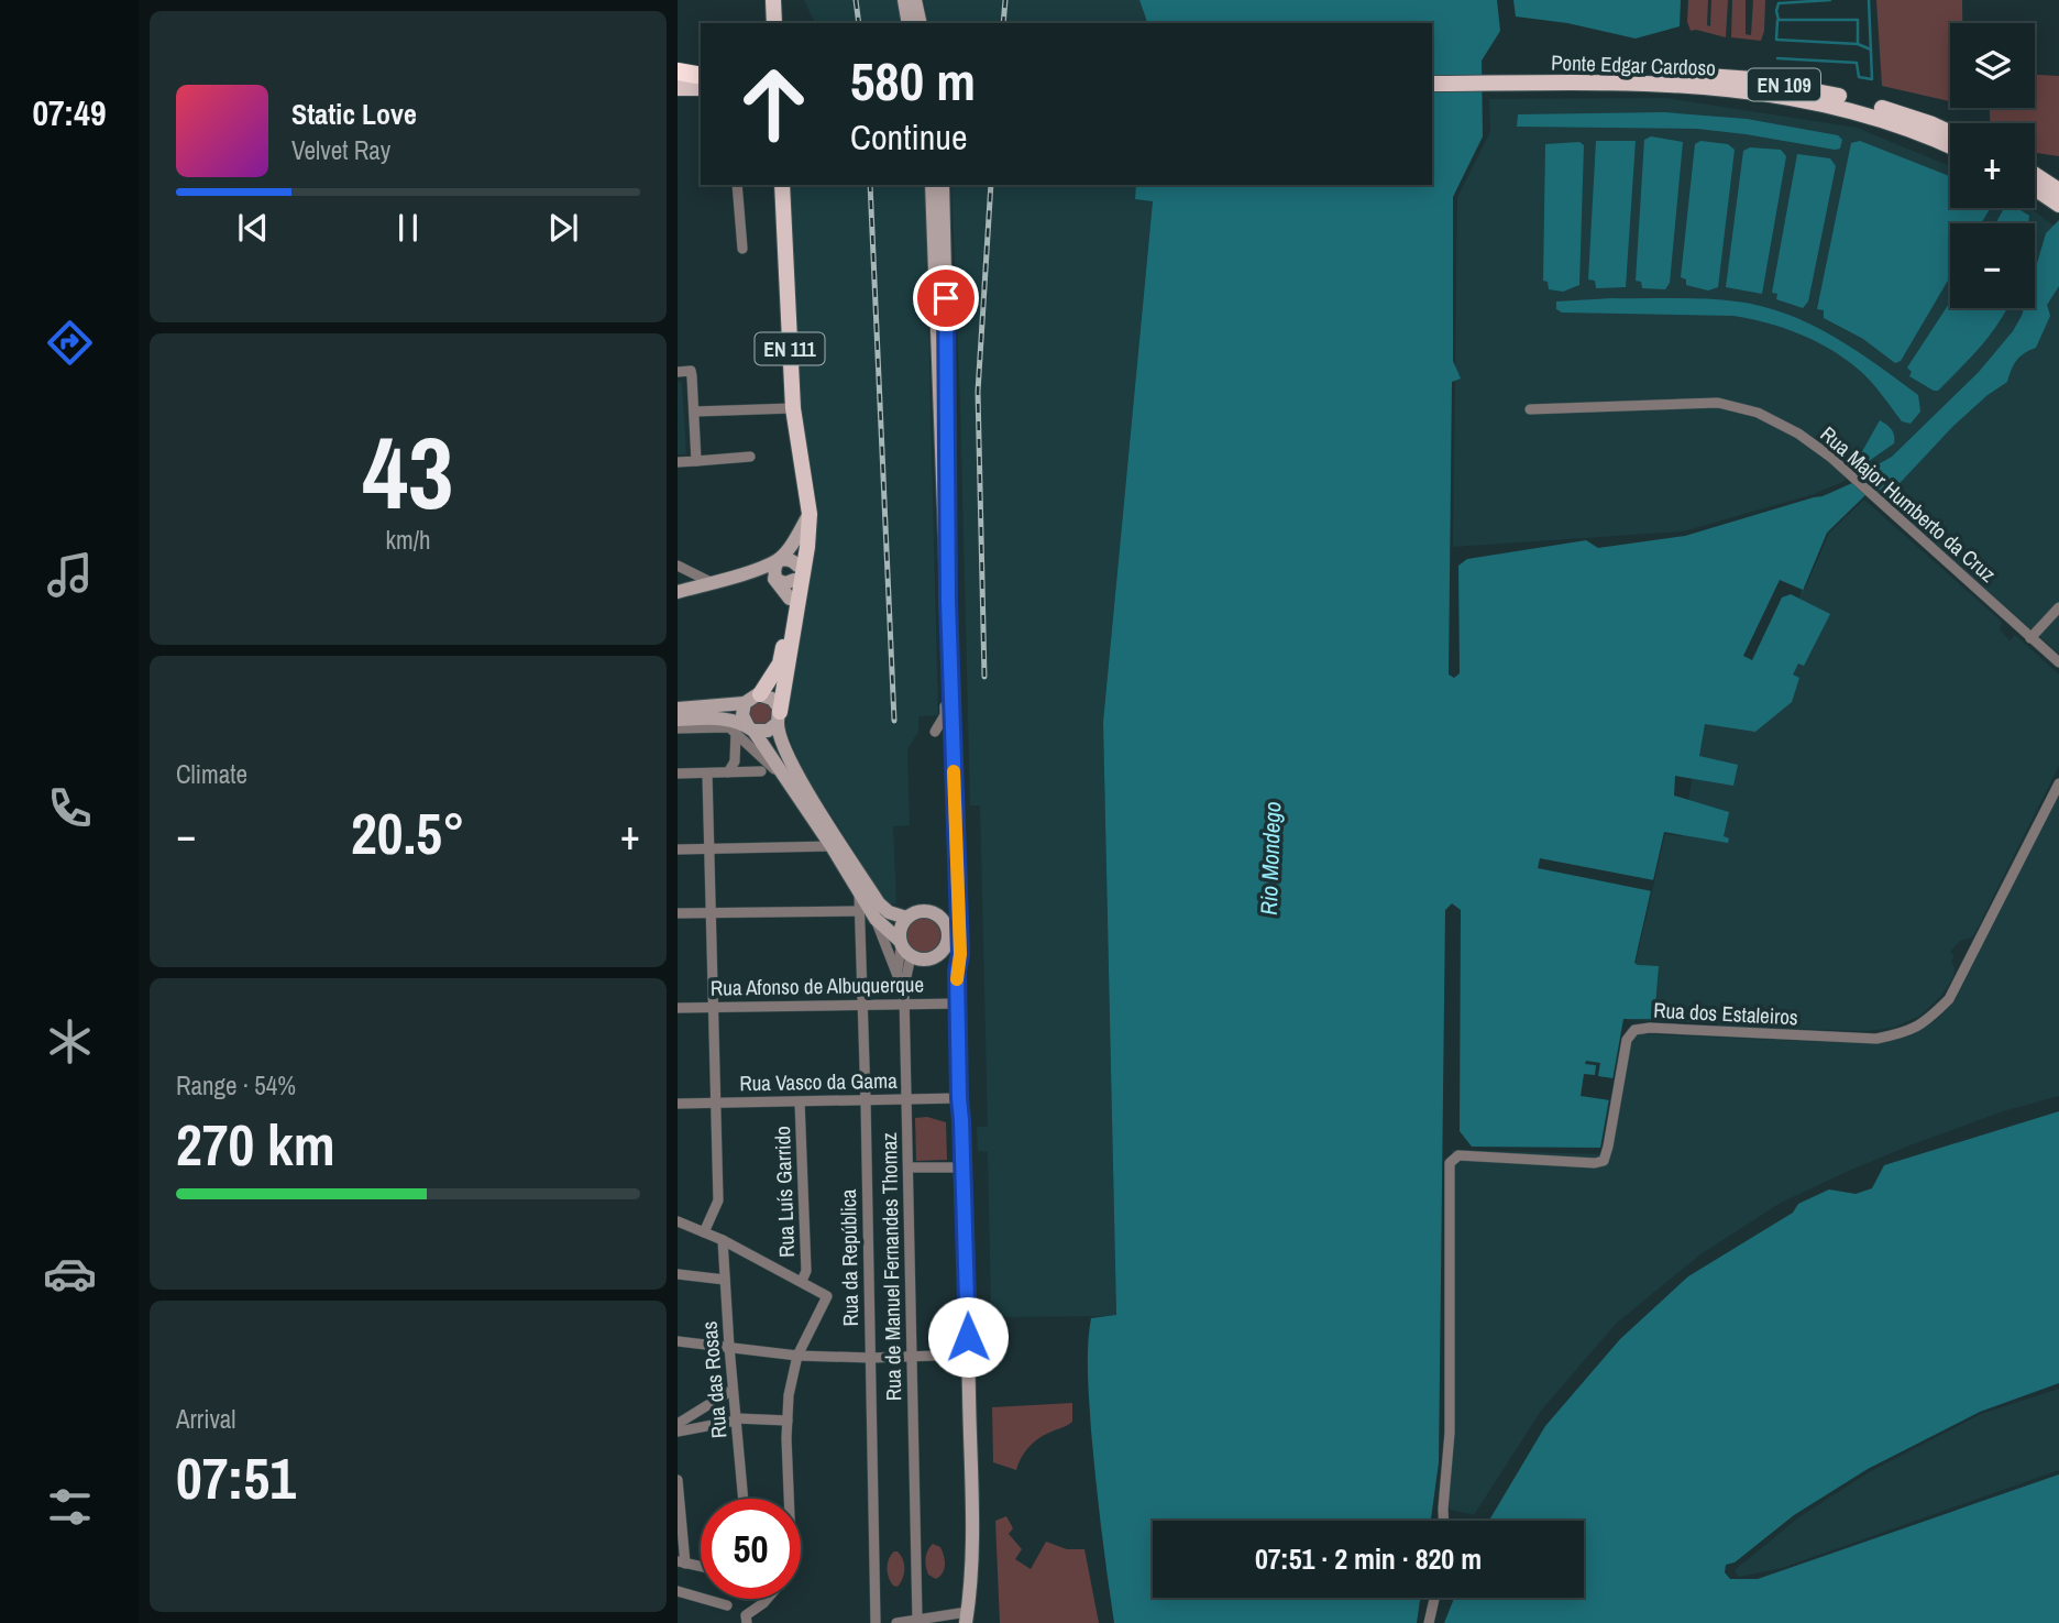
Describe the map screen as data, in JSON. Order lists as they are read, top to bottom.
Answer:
{
  "streets": {
    "main road": ["Ponte Edgar Cardoso", "EN 109", "EN 111"],
    "street": [
      "Rua Major Humberto da Cruz",
      "Rua Afonso de Albuquerque",
      "Rua dos Estaleiros",
      "Rua Vasco da Gama",
      "Rua Luís Garrido",
      "Rua da República",
      "Rua de Manuel Fernandes Thomaz",
      "Rua das Rosas"
    ]
  },
  "crossings": [
    ["Rua Afonso de Albuquerque", "Rua da República"],
    ["Rua Afonso de Albuquerque", "Rua de Manuel Fernandes Thomaz"],
    ["Rua Vasco da Gama", "Rua Luís Garrido"],
    ["Rua Vasco da Gama", "Rua da República"],
    ["Rua Vasco da Gama", "Rua de Manuel Fernandes Thomaz"]
  ],
  "water": ["Rio Mondego"],
  "page": {
    "tabs": "07:49",
    "map_buttons": ["+", "−"],
    "turn": ["580 m", "Continue"],
    "song": ["Static Love", "Velvet Ray"],
    "tile": [
      ["43", "km/h"],
      "Climate",
      ["Range · 54%", "270 km"],
      ["Arrival", "07:51"]
    ],
    "heat": ["−", "20.5°", "+"],
    "limit": "50",
    "trip": "07:51 · 2 min · 820 m"
  }
}
